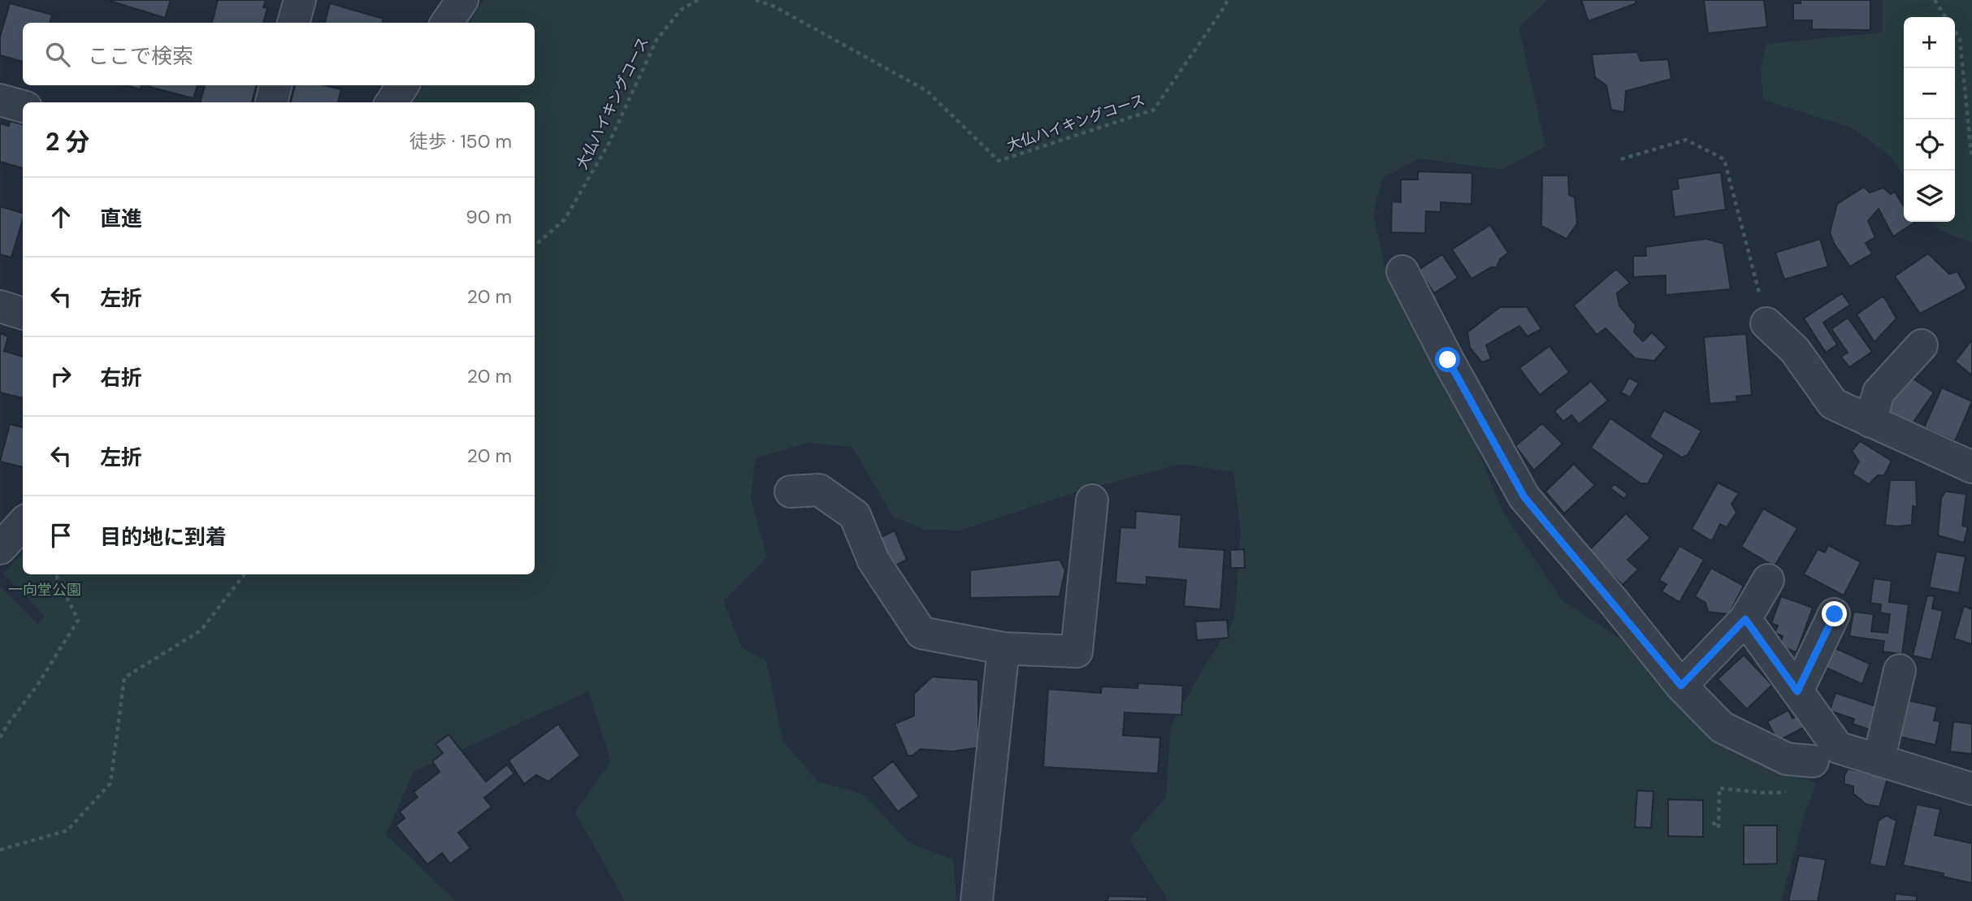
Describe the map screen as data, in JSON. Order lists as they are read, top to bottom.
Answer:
{
  "streets": {
    "path": ["大仏ハイキングコース"]
  },
  "parks": ["一向堂公園"],
  "page": {
    "map_buttons": ["+", "−"],
    "search": "ここで検索",
    "heading": ["2 分", "徒歩 · 150 m"],
    "list": [
      ["直進", "90 m"],
      ["左折", "20 m"],
      ["右折", "20 m"],
      ["左折", "20 m"],
      "目的地に到着"
    ]
  }
}
